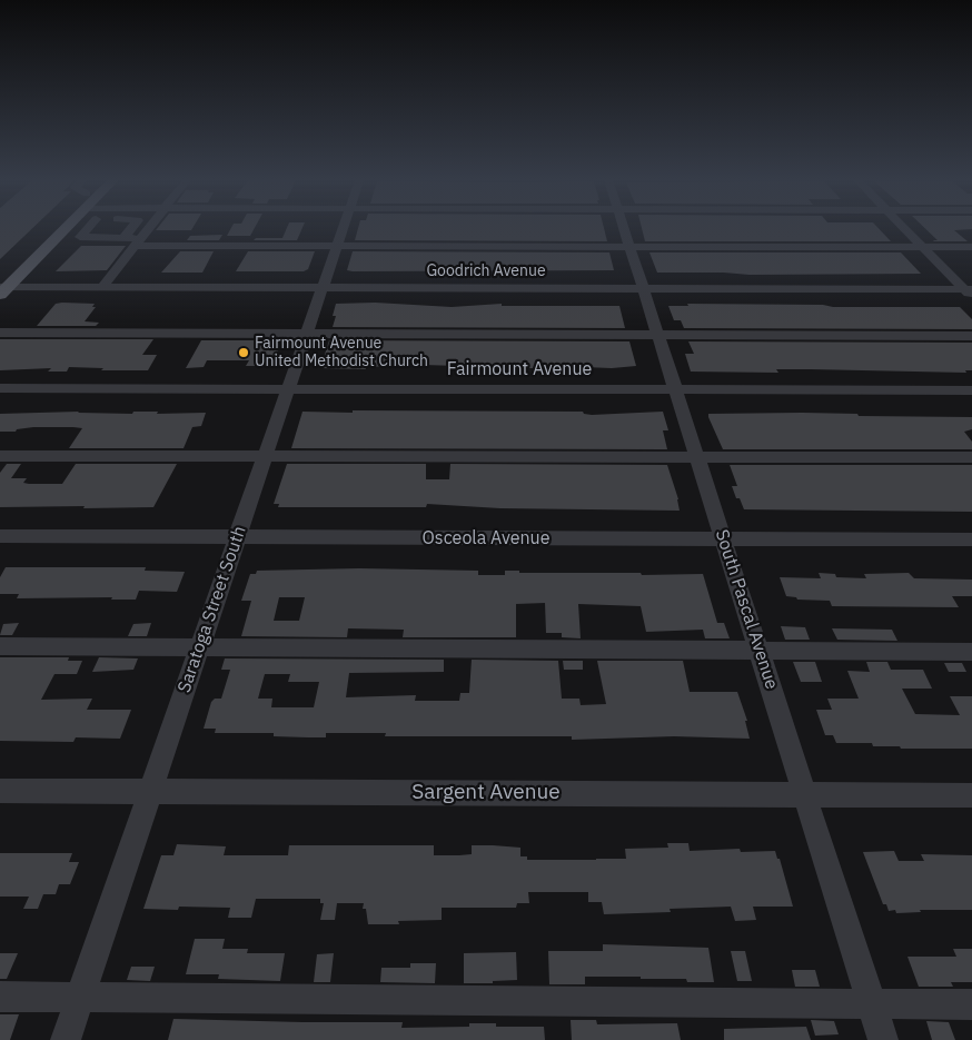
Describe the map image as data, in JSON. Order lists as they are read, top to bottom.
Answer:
{
  "streets": {
    "street": [
      "Goodrich Avenue",
      "Fairmount Avenue",
      "Osceola Avenue",
      "Saratoga Street South",
      "South Pascal Avenue",
      "Sargent Avenue"
    ]
  },
  "crossings": [
    ["Goodrich Avenue", "Saratoga Street South"],
    ["Goodrich Avenue", "South Pascal Avenue"],
    ["Fairmount Avenue", "Saratoga Street South"],
    ["Fairmount Avenue", "South Pascal Avenue"],
    ["Osceola Avenue", "Saratoga Street South"],
    ["Osceola Avenue", "South Pascal Avenue"],
    ["Saratoga Street South", "Sargent Avenue"],
    ["South Pascal Avenue", "Sargent Avenue"]
  ],
  "places": ["Fairmount Avenue United Methodist Church"]
}
